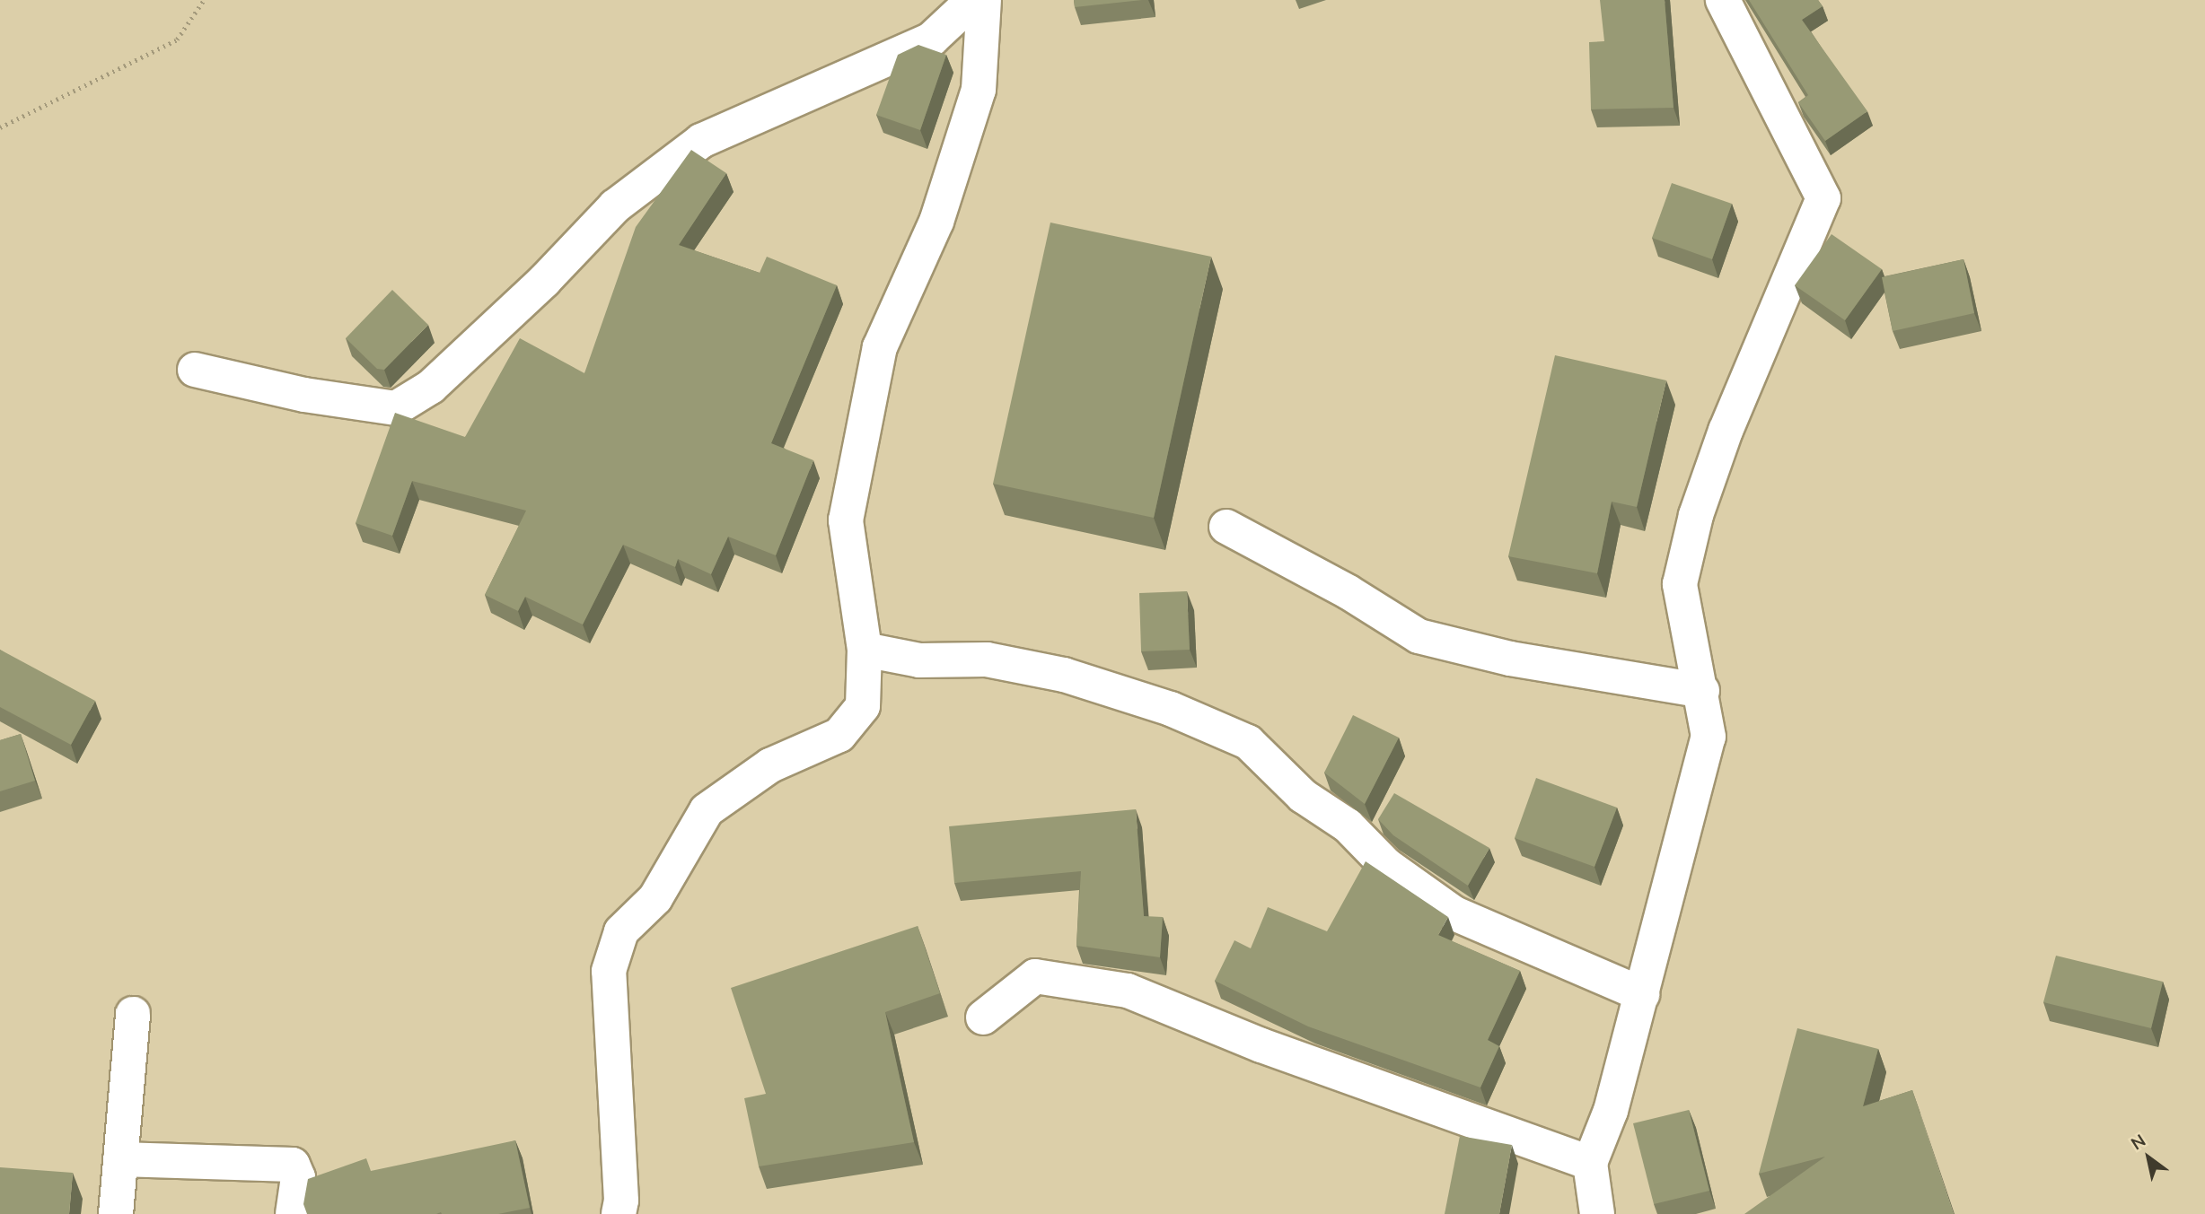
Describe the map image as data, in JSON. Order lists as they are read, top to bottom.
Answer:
{
  "north": "top left"
}
